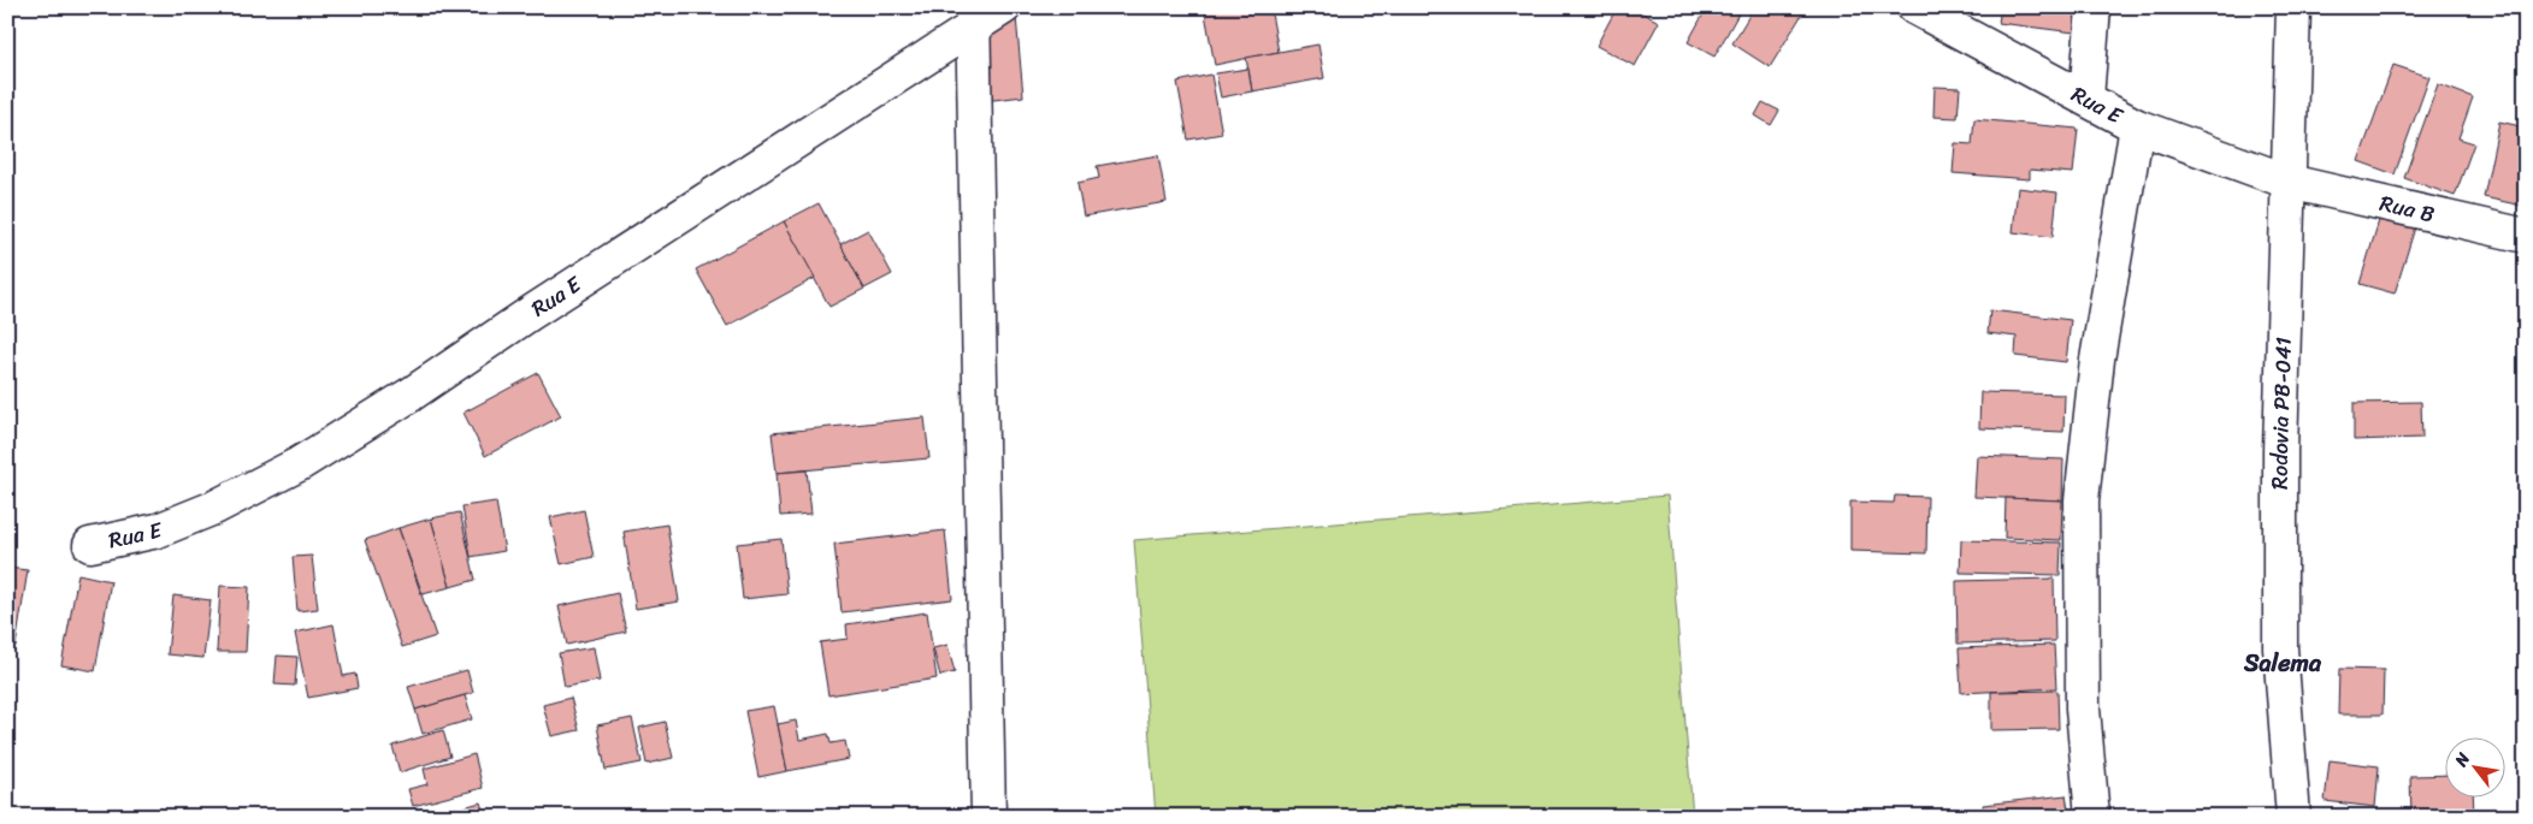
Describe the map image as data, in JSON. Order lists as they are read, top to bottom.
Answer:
{
  "streets": {
    "street": ["Rua E", "Rua B", "Rodovia PB-041"]
  },
  "crossings": [
    ["Rua E", "Rua B"],
    ["Rua E", "Rodovia PB-041"],
    ["Rua B", "Rodovia PB-041"]
  ],
  "districts": ["Salema"],
  "north": "top left"
}
